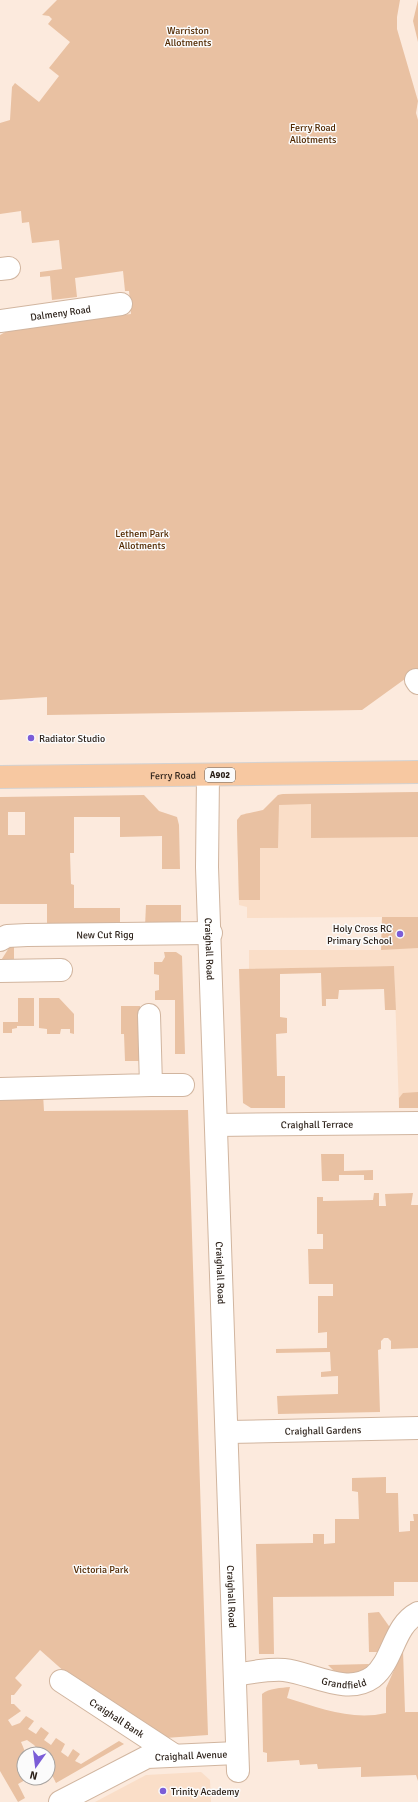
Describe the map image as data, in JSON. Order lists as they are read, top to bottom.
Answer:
{
  "streets": {
    "main road": ["Ferry Road", "A902"],
    "street": [
      "Dalmeny Road",
      "New Cut Rigg",
      "Craighall Road",
      "Craighall Terrace",
      "Craighall Gardens",
      "Grandfield",
      "Craighall Bank",
      "Craighall Avenue"
    ]
  },
  "crossings": [
    ["Ferry Road", "Craighall Road"],
    ["New Cut Rigg", "Craighall Road"],
    ["Craighall Road", "Craighall Terrace"],
    ["Craighall Road", "Craighall Gardens"],
    ["Craighall Road", "Grandfield"],
    ["Craighall Road", "Craighall Avenue"],
    ["Craighall Bank", "Craighall Avenue"]
  ],
  "parks": [
    "Warriston Allotments",
    "Ferry Road Allotments",
    "Lethem Park Allotments",
    "Victoria Park"
  ],
  "places": ["Radiator Studio", "Holy Cross RC Primary School", "Trinity Academy"],
  "north": "bottom"
}
